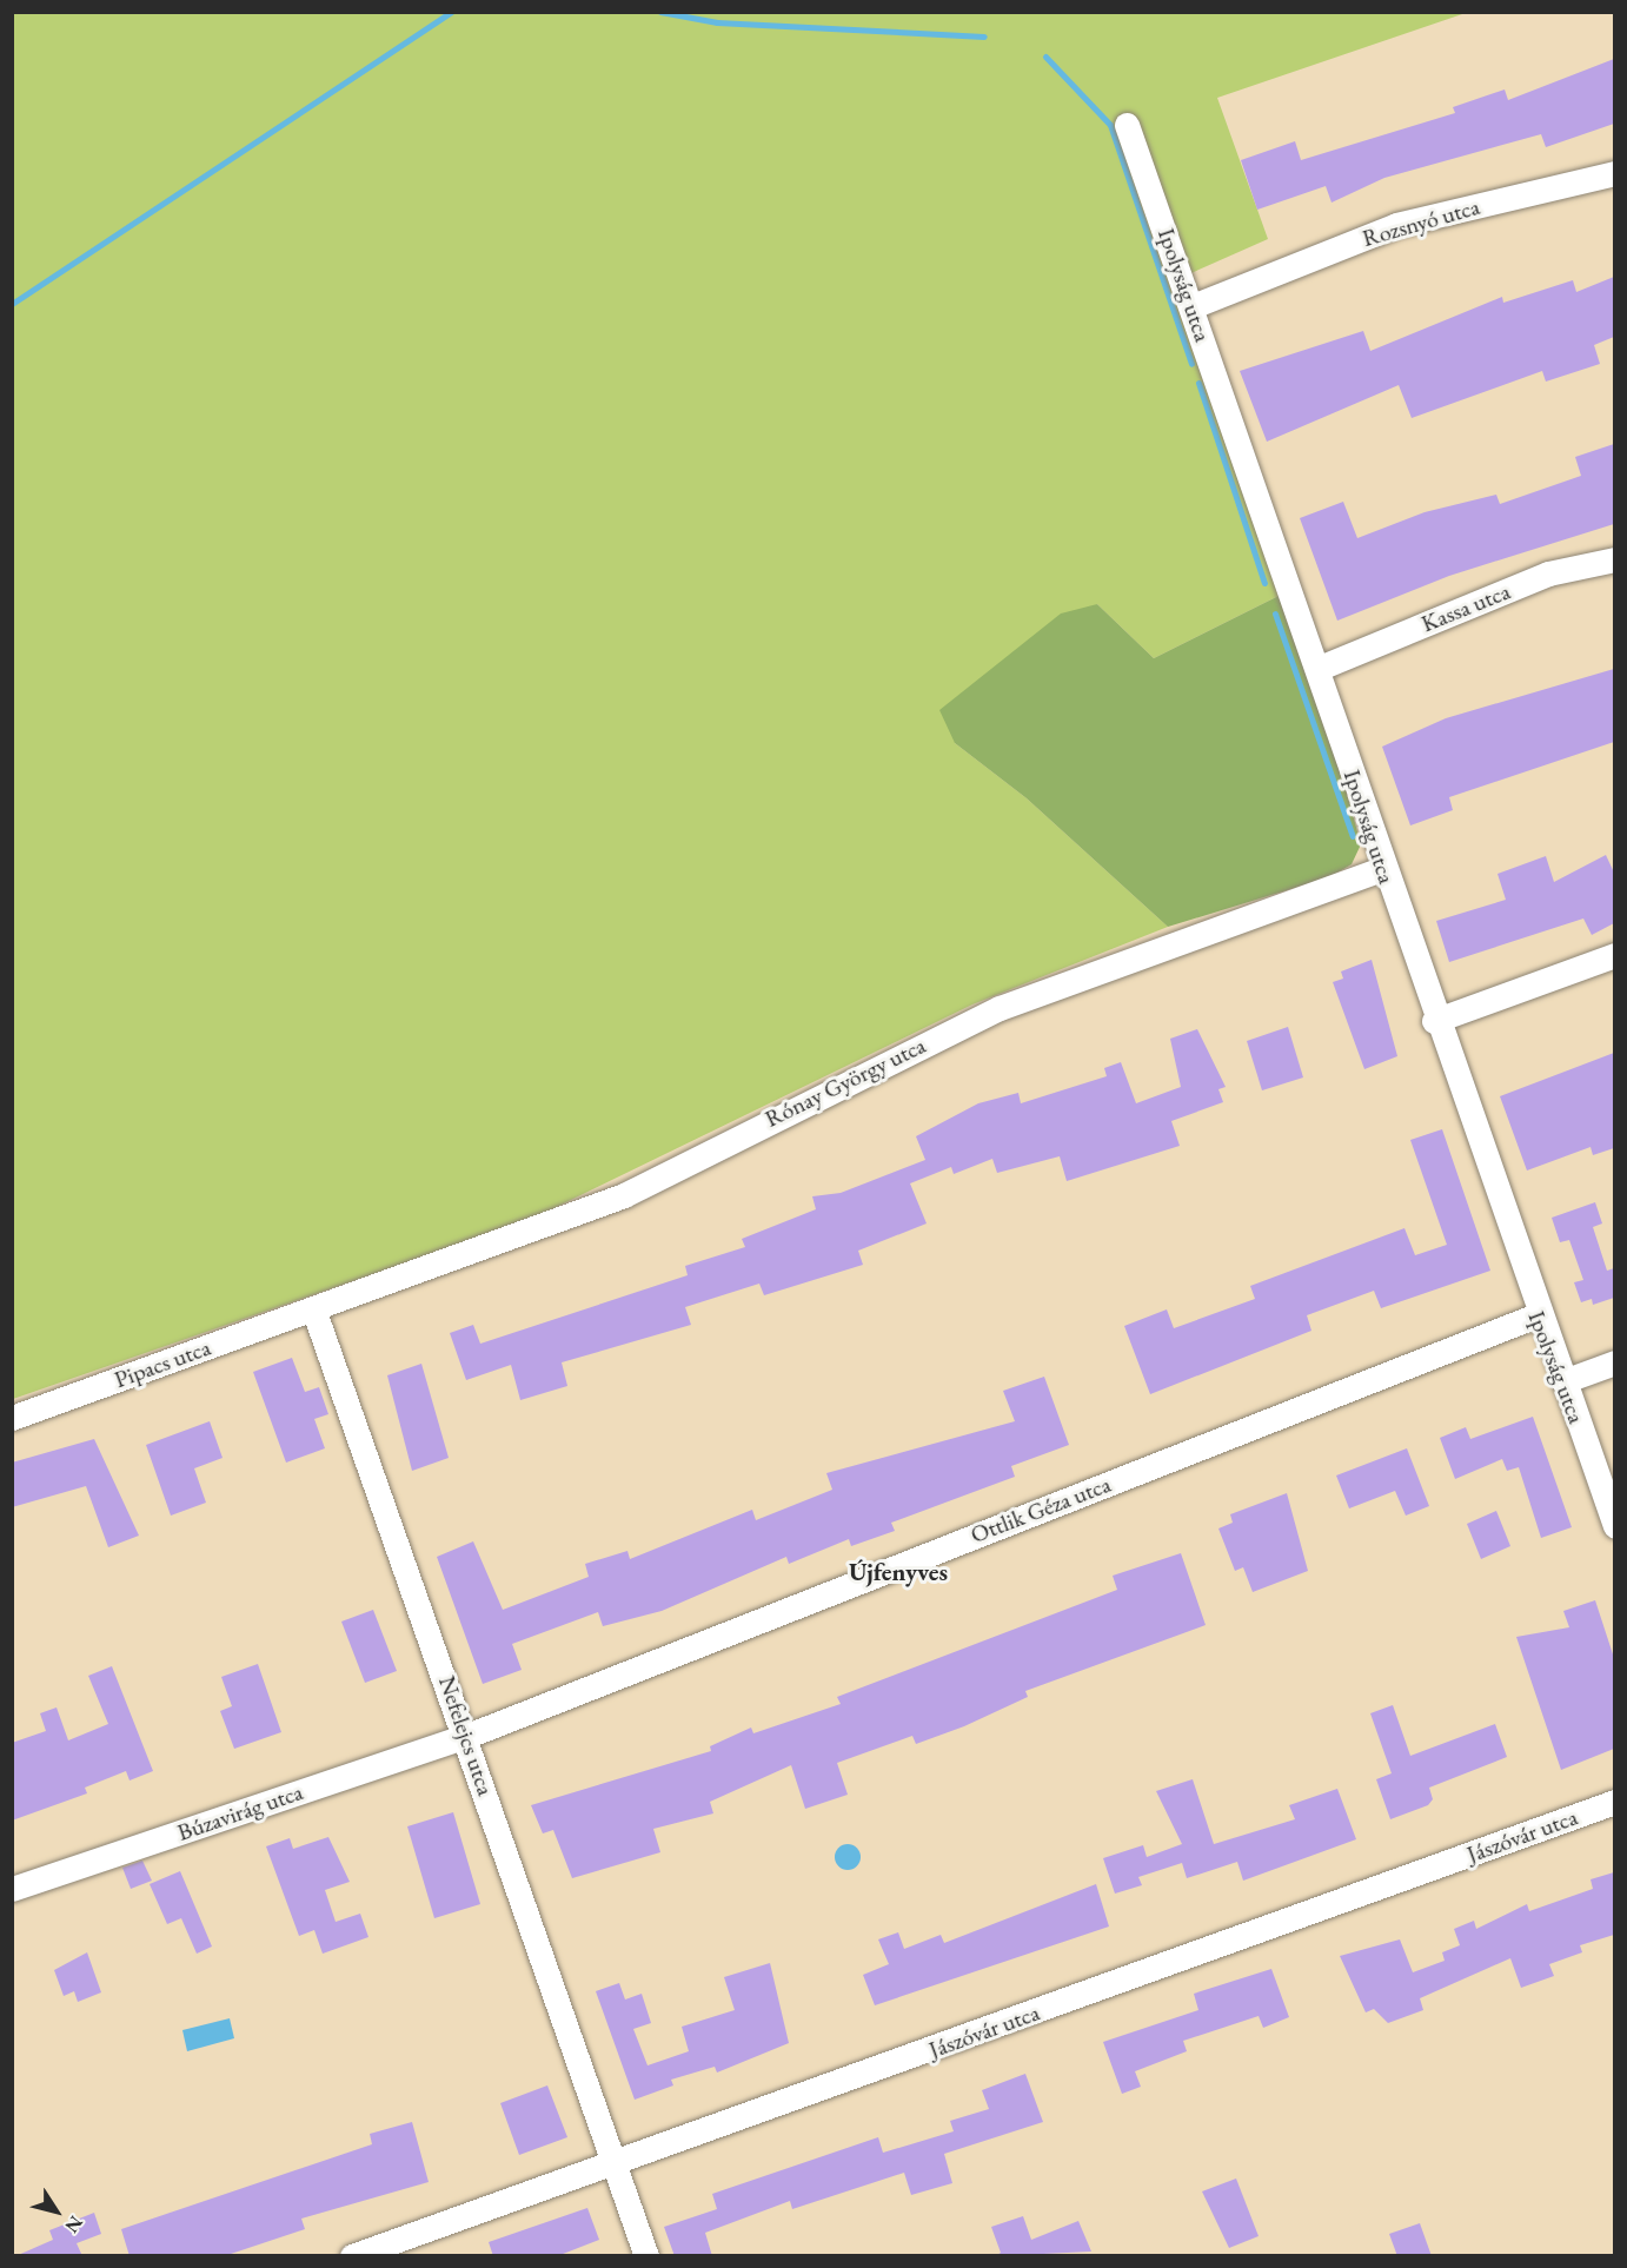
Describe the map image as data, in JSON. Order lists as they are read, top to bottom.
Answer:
{
  "streets": {
    "street": [
      "Rozsnyó utca",
      "Ipolyság utca",
      "Kassa utca",
      "Rónay György utca",
      "Pipacs utca",
      "Ottlik Géza utca",
      "Nefelejcs utca",
      "Búzavirág utca",
      "Jászóvár utca"
    ]
  },
  "crossings": [
    ["Rozsnyó utca", "Ipolyság utca"],
    ["Ipolyság utca", "Kassa utca"],
    ["Ipolyság utca", "Rónay György utca"],
    ["Ipolyság utca", "Ottlik Géza utca"],
    ["Rónay György utca", "Pipacs utca"],
    ["Rónay György utca", "Nefelejcs utca"],
    ["Pipacs utca", "Nefelejcs utca"],
    ["Ottlik Géza utca", "Nefelejcs utca"],
    ["Ottlik Géza utca", "Búzavirág utca"],
    ["Nefelejcs utca", "Búzavirág utca"],
    ["Nefelejcs utca", "Jászóvár utca"]
  ],
  "districts": ["Újfenyves"],
  "north": "bottom right"
}
